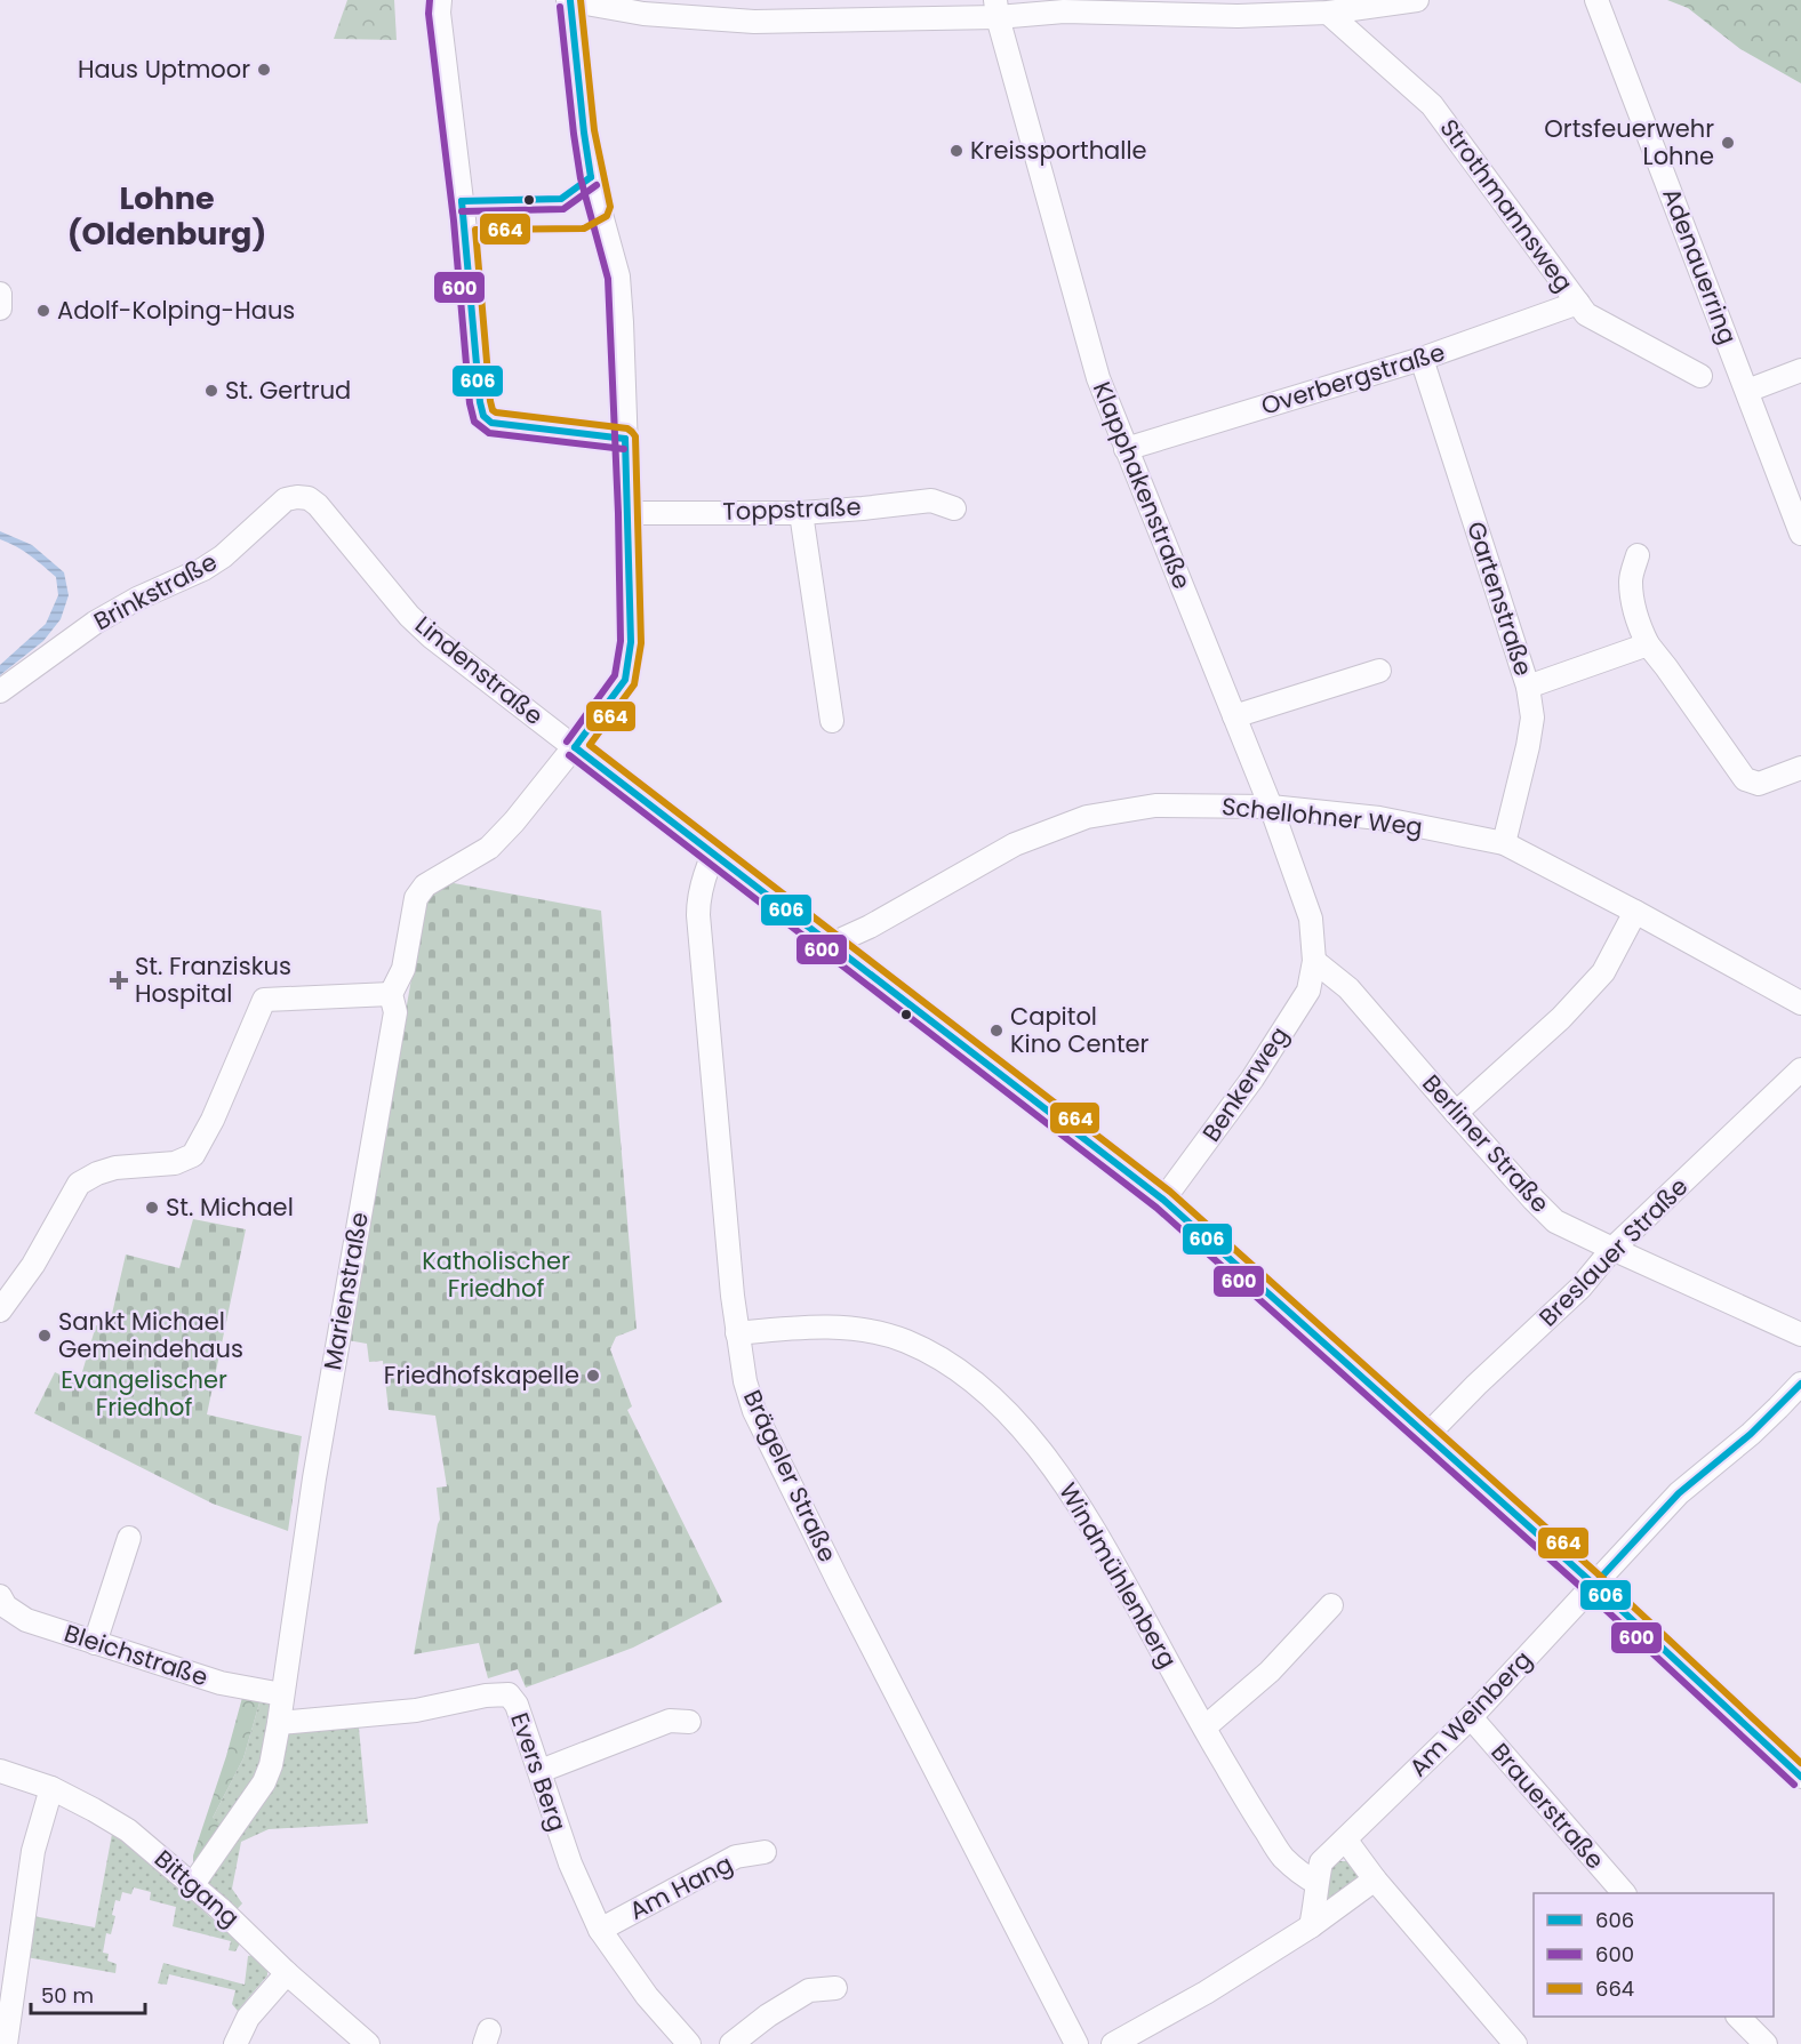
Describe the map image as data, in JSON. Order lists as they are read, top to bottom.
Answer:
{
  "streets": {
    "street": [
      "Strothmannsweg",
      "Adenauerring",
      "Overbergstraße",
      "Klapphakenstraße",
      "Toppstraße",
      "Brinkstraße",
      "Gartenstraße",
      "Lindenstraße",
      "Schellohner Weg",
      "Benkerweg",
      "Berliner Straße",
      "Breslauer Straße",
      "Marienstraße",
      "Brägeler Straße",
      "Windmühlenberg",
      "Bleichstraße",
      "Am Weinberg",
      "Evers Berg",
      "Brauerstraße",
      "Am Hang",
      "Bittgang"
    ]
  },
  "crossings": [
    ["Strothmannsweg", "Overbergstraße"],
    ["Overbergstraße", "Klapphakenstraße"],
    ["Overbergstraße", "Gartenstraße"],
    ["Klapphakenstraße", "Schellohner Weg"],
    ["Klapphakenstraße", "Benkerweg"],
    ["Klapphakenstraße", "Berliner Straße"],
    ["Toppstraße", "Marienstraße"],
    ["Brinkstraße", "Lindenstraße"],
    ["Gartenstraße", "Schellohner Weg"],
    ["Lindenstraße", "Schellohner Weg"],
    ["Lindenstraße", "Benkerweg"],
    ["Lindenstraße", "Breslauer Straße"],
    ["Lindenstraße", "Marienstraße"],
    ["Lindenstraße", "Brägeler Straße"],
    ["Lindenstraße", "Am Weinberg"],
    ["Benkerweg", "Berliner Straße"],
    ["Berliner Straße", "Breslauer Straße"],
    ["Marienstraße", "Bleichstraße"],
    ["Marienstraße", "Evers Berg"],
    ["Marienstraße", "Bittgang"],
    ["Brägeler Straße", "Windmühlenberg"],
    ["Windmühlenberg", "Am Weinberg"],
    ["Am Weinberg", "Brauerstraße"],
    ["Evers Berg", "Am Hang"]
  ],
  "districts": ["Lohne (Oldenburg)"],
  "parks": ["Katholischer Friedhof", "Evangelischer Friedhof"],
  "places": {
    "other": [
      "Haus Uptmoor",
      "Ortsfeuerwehr Lohne",
      "Kreissporthalle",
      "Adolf-Kolping-Haus",
      "St. Gertrud",
      "Capitol Kino Center",
      "St. Michael",
      "Sankt Michael Gemeindehaus",
      "Friedhofskapelle"
    ],
    "health": ["St. Franziskus Hospital"]
  },
  "lines": ["transit line 600", "transit line 664", "transit line 606"],
  "legend": ["606", "600", "664"],
  "scale_bar": "50 m"
}
